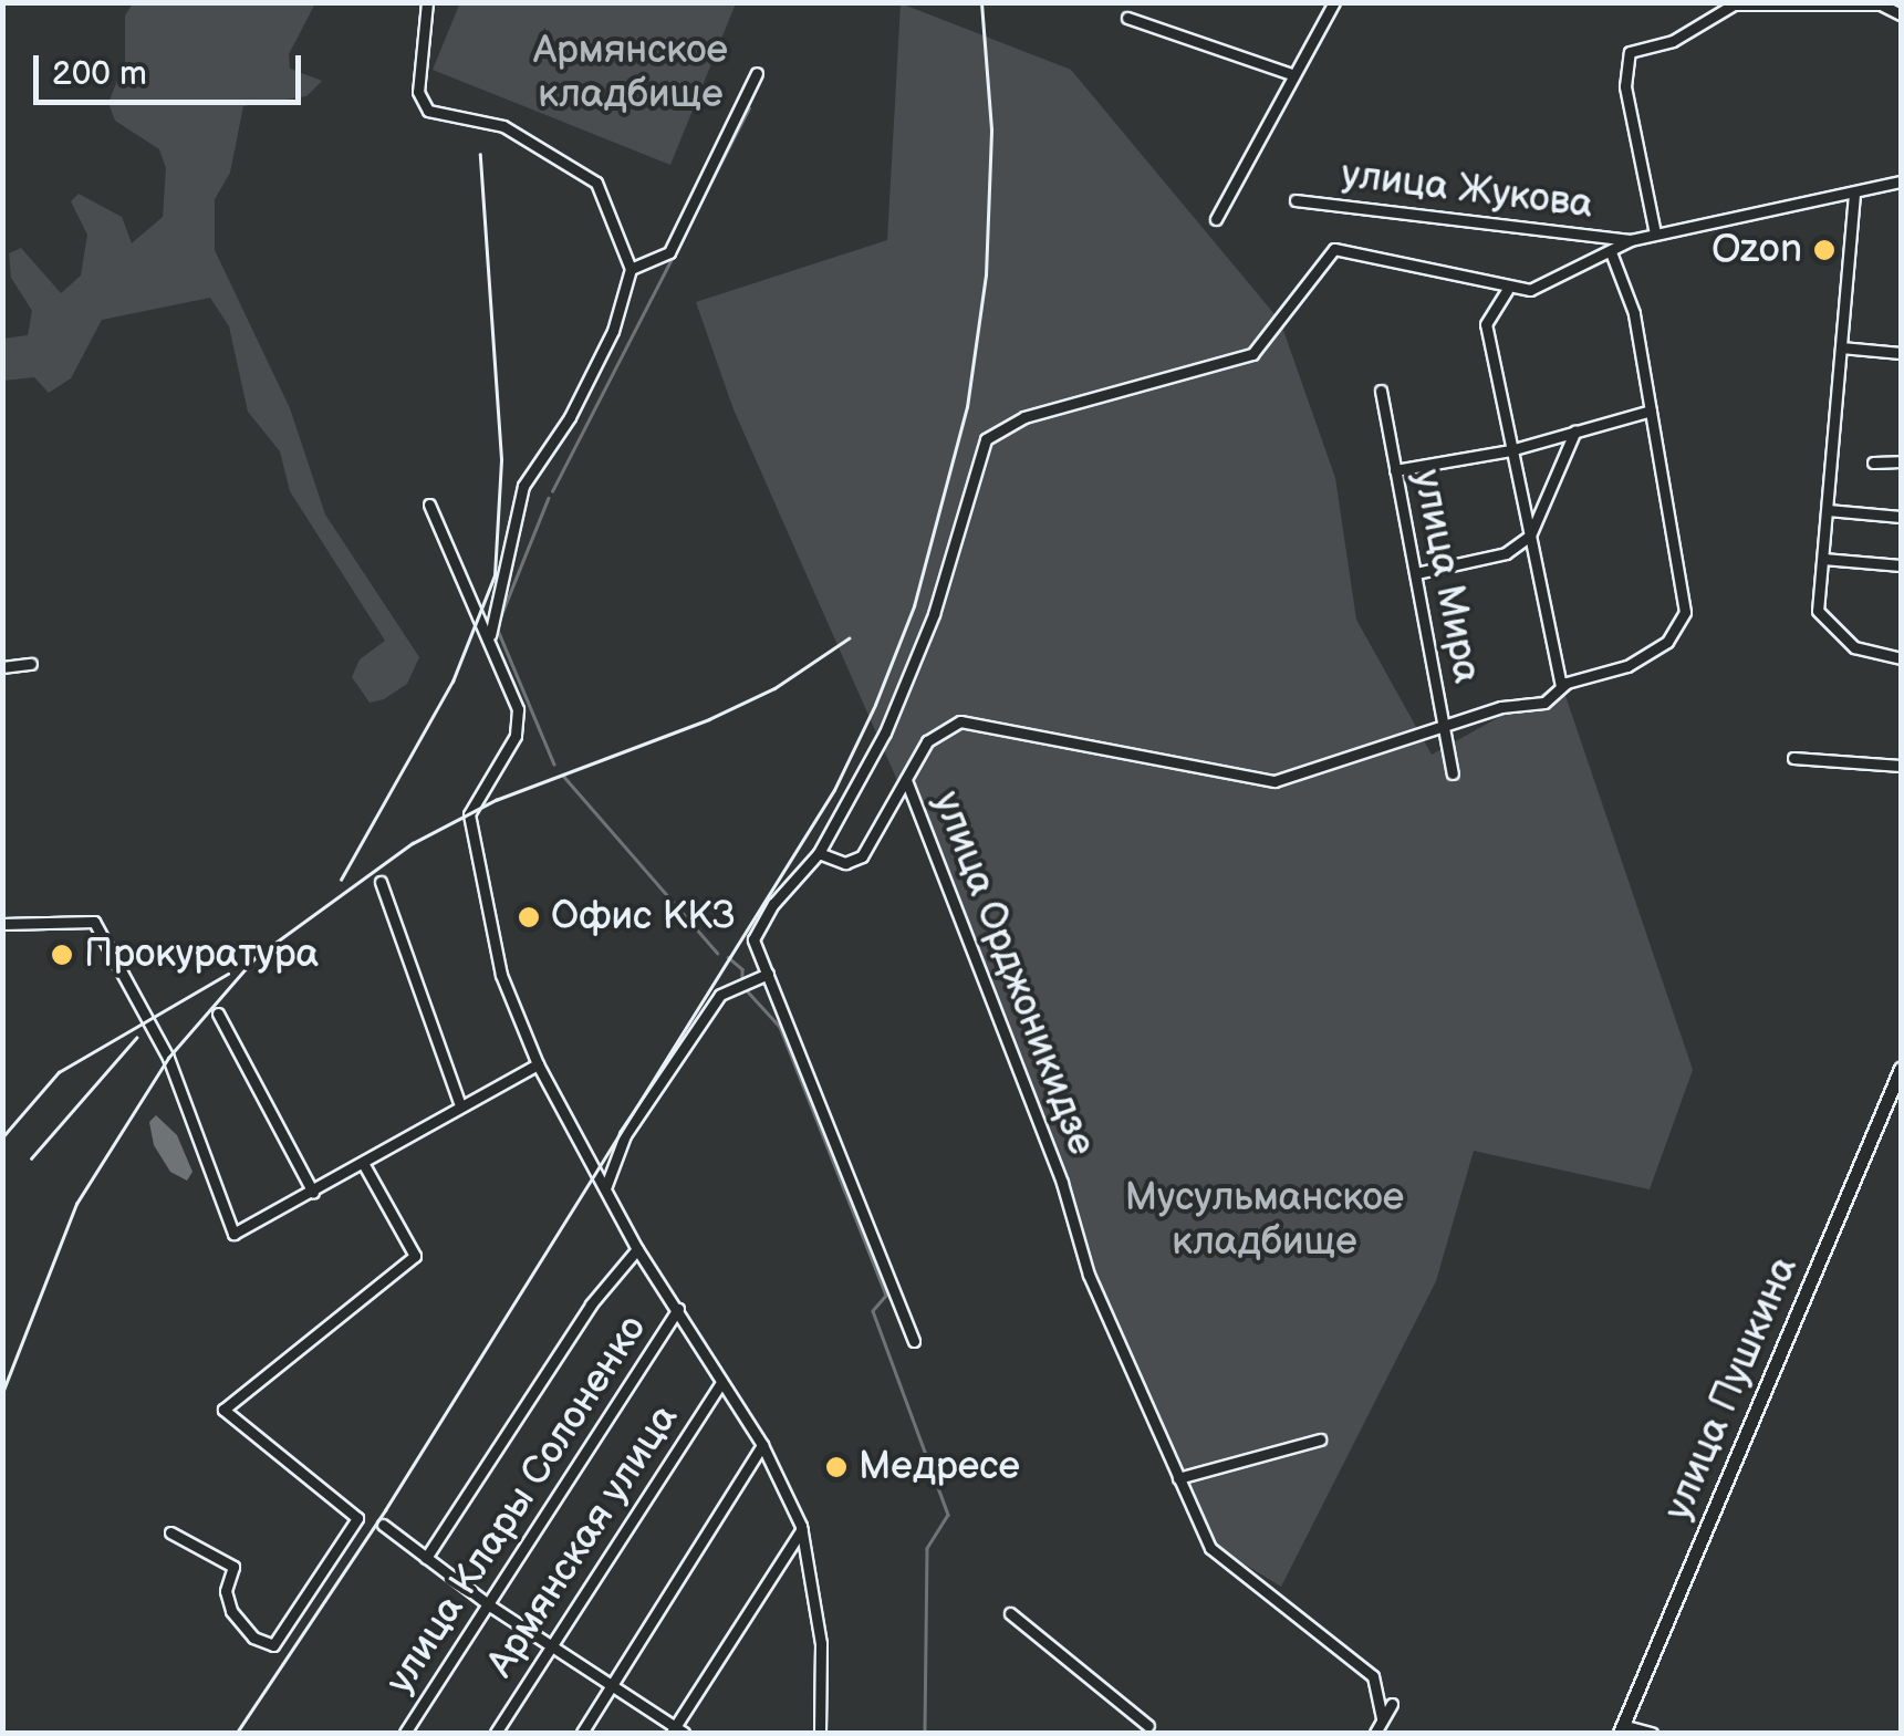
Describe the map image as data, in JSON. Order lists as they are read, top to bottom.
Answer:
{
  "streets": {
    "street": [
      "улица Жукова",
      "улица Мира",
      "улица Орджоникидзе",
      "улица Пушкина",
      "улица Клары Солоненко",
      "Армянская улица"
    ]
  },
  "parks": ["Армянское кладбище", "Мусульманское кладбище"],
  "places": [
    "Ozon",
    "Офис ККЗ",
    "Прокуратура",
    "Медресе"
  ],
  "scale_bar": "200 m"
}
